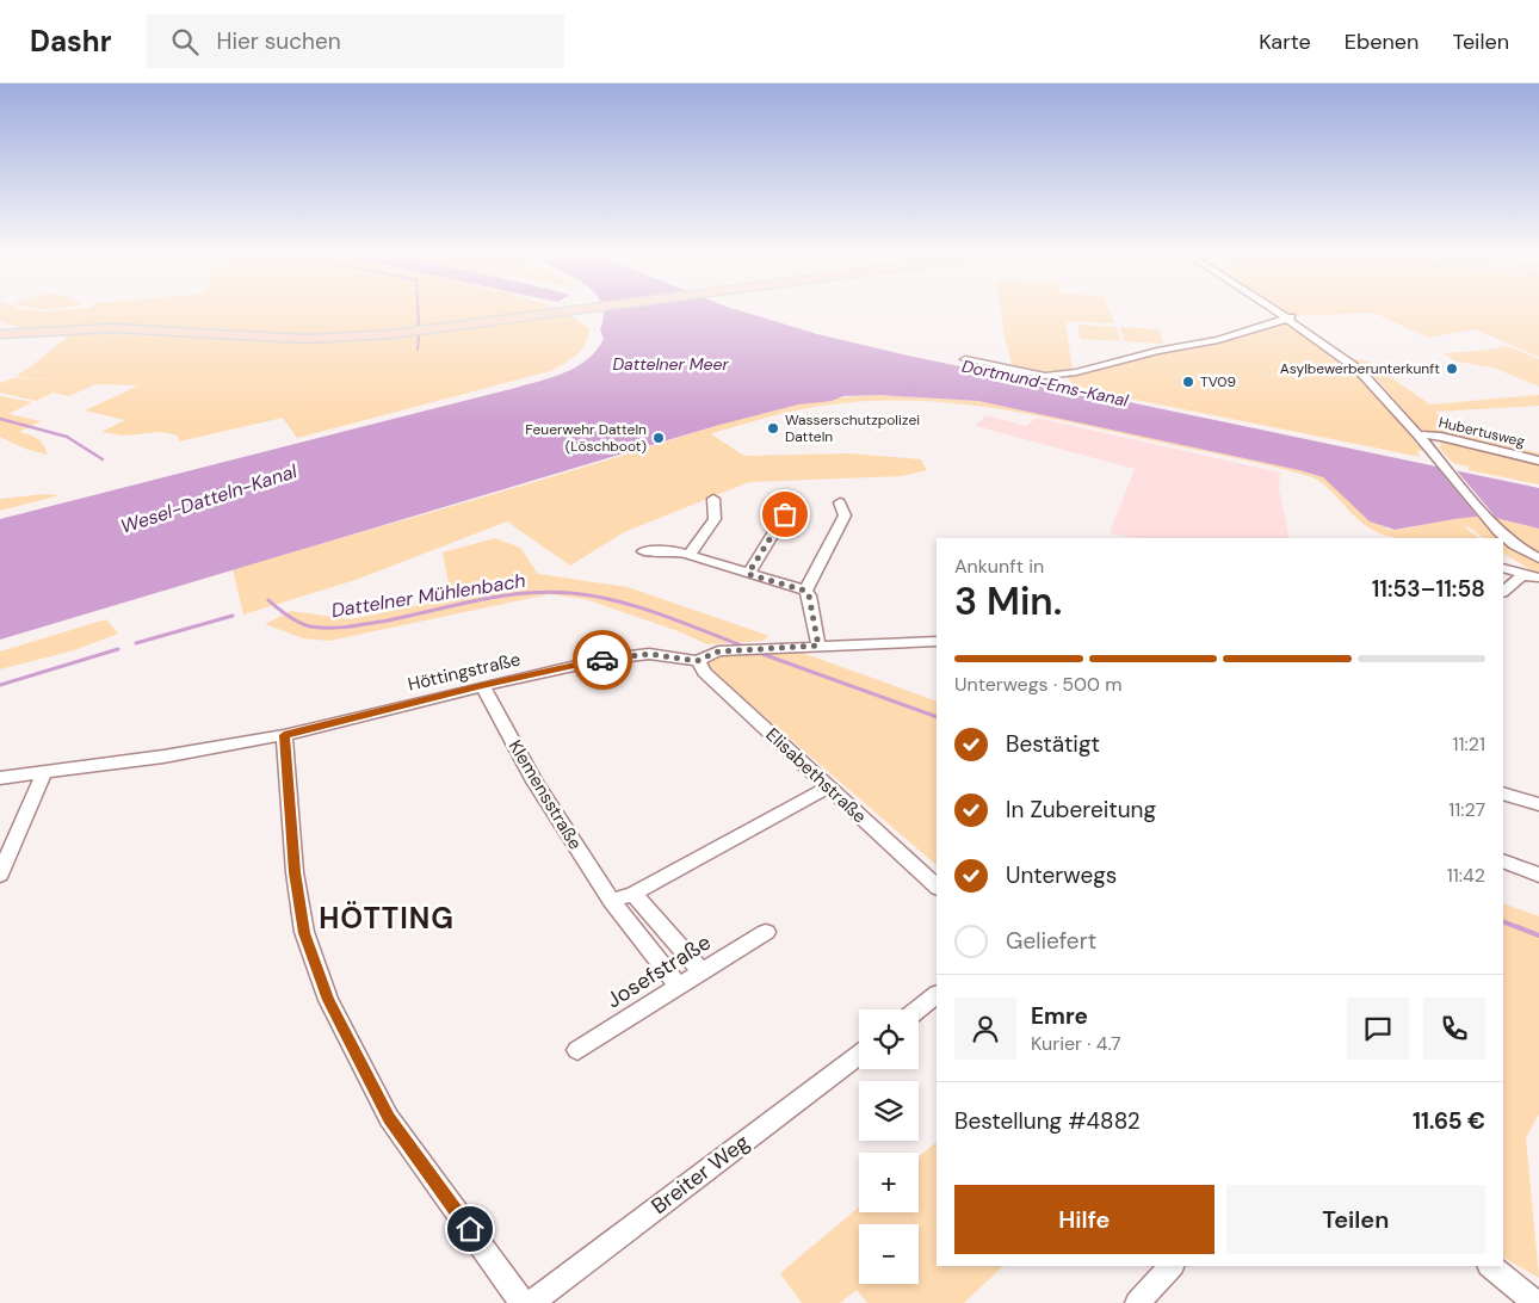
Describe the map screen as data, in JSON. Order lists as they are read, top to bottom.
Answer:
{
  "streets": {
    "street": [
      "Hubertusweg",
      "Höttingstraße",
      "Elisabethstraße",
      "Klemensstraße",
      "Josefstraße",
      "Breiter Weg"
    ]
  },
  "crossings": [
    ["Höttingstraße", "Elisabethstraße"],
    ["Höttingstraße", "Klemensstraße"],
    ["Klemensstraße", "Josefstraße"]
  ],
  "districts": ["HÖTTING"],
  "water": [
    "Dattelner Meer",
    "Dortmund-Ems-Kanal",
    "Wesel-Datteln-Kanal",
    "Dattelner Mühlenbach"
  ],
  "places": [
    "Asylbewerberunterkunft",
    "TV09",
    "Wasserschutzpolizei Datteln",
    "Feuerwehr Datteln (Löschboot)"
  ],
  "page": {
    "header": "Dashr",
    "search": "Hier suchen",
    "nav": ["Karte", "Ebenen", "Teilen"],
    "heading": ["3 Min.", "Ankunft in", "11:53–11:58"],
    "panel": [
      "Emre",
      "Kurier · 4.7",
      "Bestellung #4882",
      "11.65 €"
    ],
    "bar": "Unterwegs · 500 m",
    "list": [
      ["Bestätigt", "11:21"],
      ["In Zubereitung", "11:27"],
      ["Unterwegs", "11:42"],
      "Geliefert"
    ],
    "map_buttons": ["+", "−"],
    "buttons": ["Hilfe", "Teilen"]
  }
}
